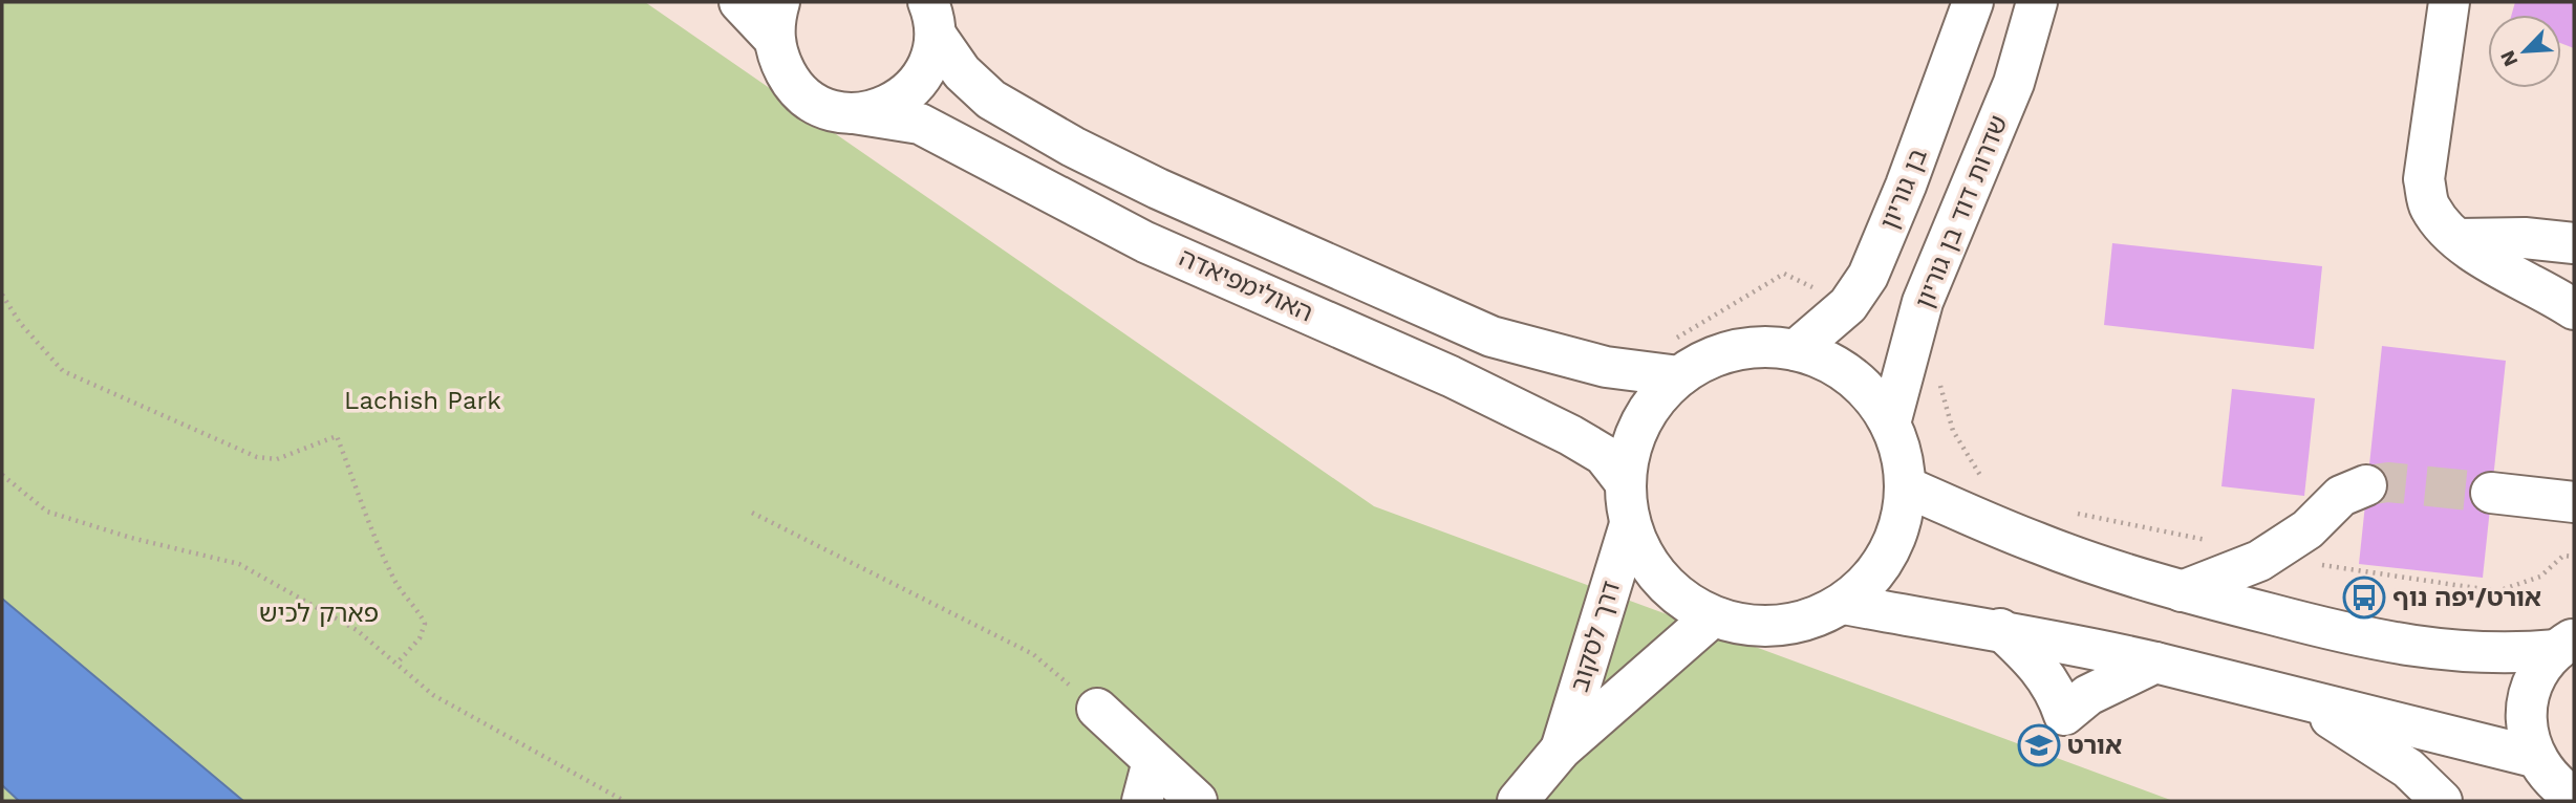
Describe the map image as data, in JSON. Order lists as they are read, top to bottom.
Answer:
{
  "streets": {
    "main road": [
      "בן גוריון",
      "שדרות דוד בן גוריון",
      "האולימפיאדה",
      "דרך לסקוב"
    ]
  },
  "parks": ["Lachish Park", "פארק לכיש"],
  "places": {
    "bus stop": ["אורט/יפה נוף"],
    "school or university": ["אורט"]
  },
  "north": "bottom left"
}
